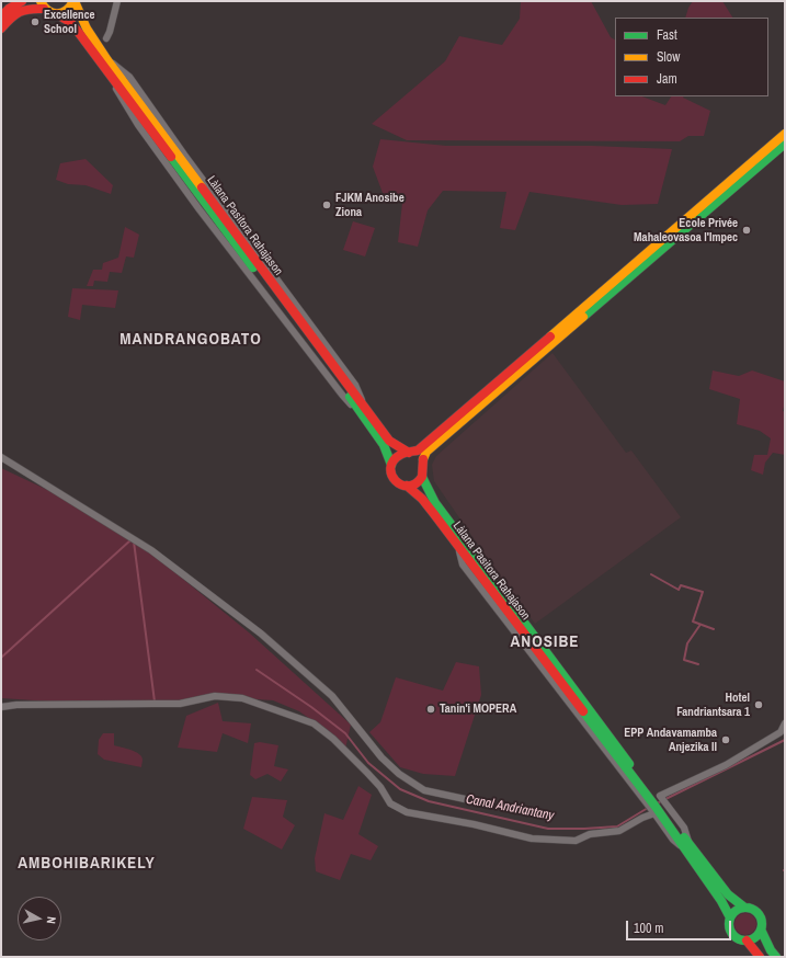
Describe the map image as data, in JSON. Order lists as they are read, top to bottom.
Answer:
{
  "streets": {
    "main road": ["Làlana Pasitora Rahajason"]
  },
  "districts": ["MANDRANGOBATO", "ANOSIBE", "AMBOHIBARIKELY"],
  "water": ["Canal Andriantany"],
  "places": [
    "Excellence School",
    "FJKM Anosibe Ziona",
    "Ecole Privée Mahaleovasoa l'Impec",
    "Hotel Fandriantsara 1",
    "Tanin'i MOPERA",
    "EPP Andavamamba Anjezika II"
  ],
  "legend": ["Fast", "Slow", "Jam"],
  "scale_bar": "100 m",
  "north": "right"
}
